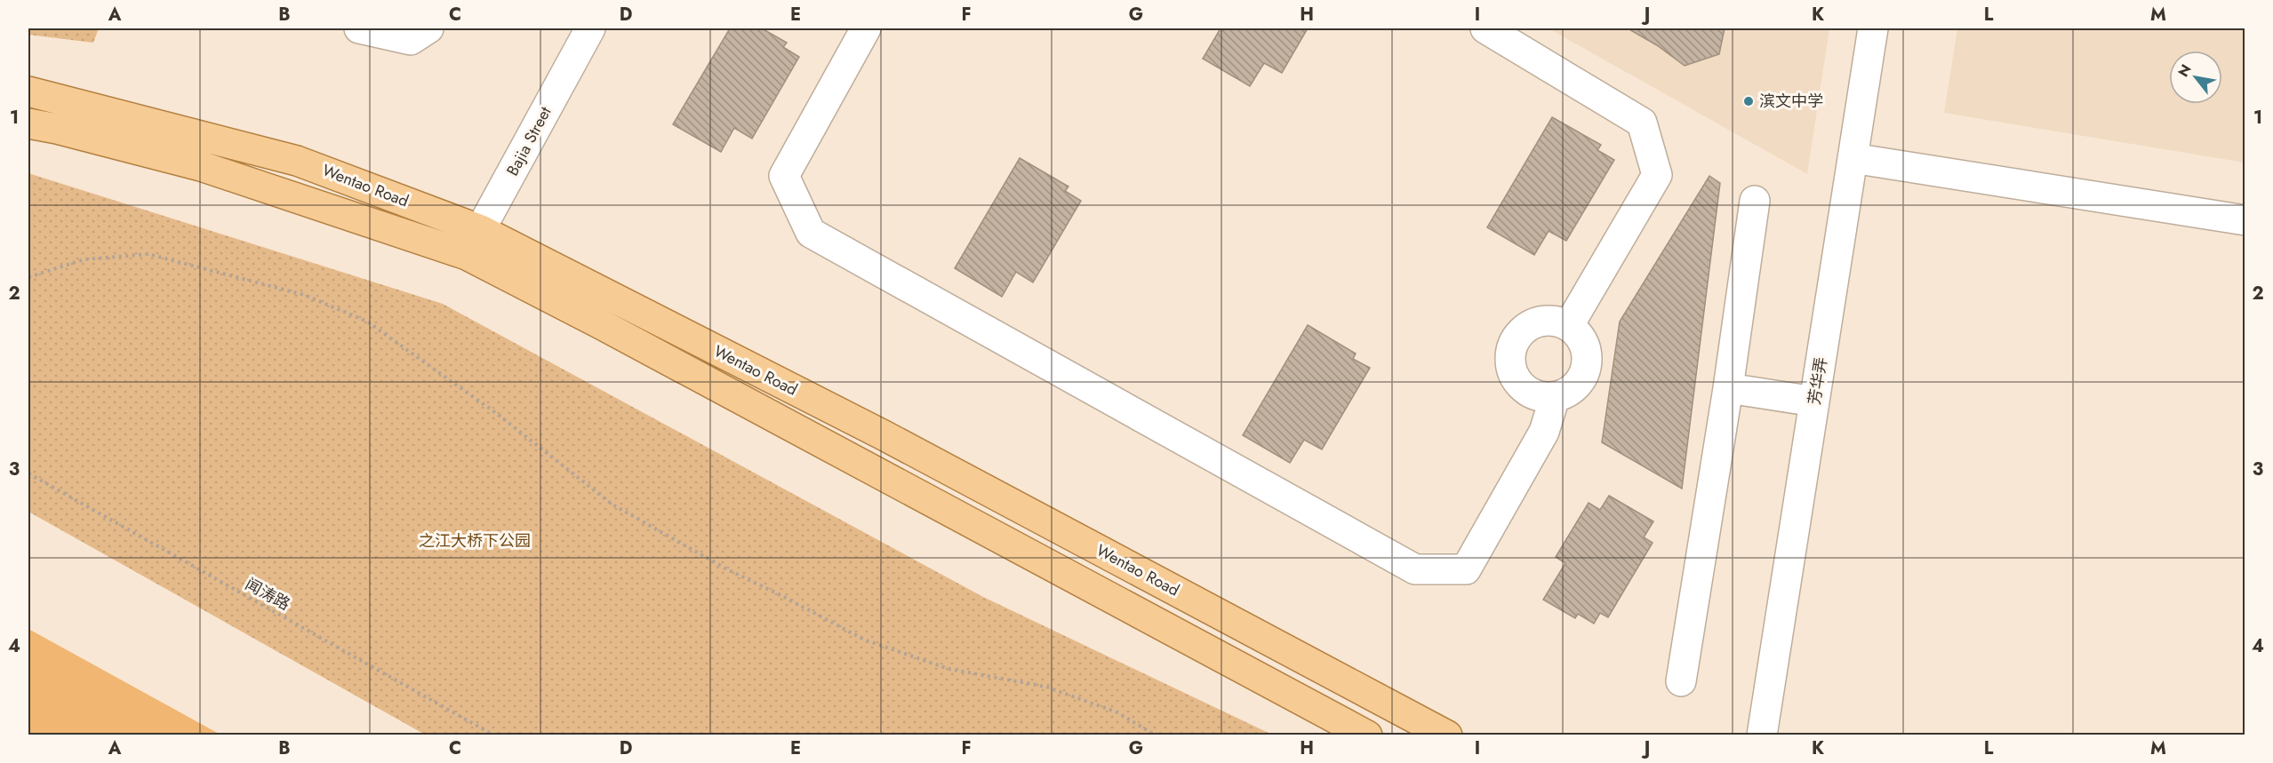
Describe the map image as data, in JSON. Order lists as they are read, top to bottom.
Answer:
{
  "streets": {
    "main road": ["Wentao Road"],
    "street": ["Bajia Street", "芳华弄"],
    "path": ["闻涛路"]
  },
  "crossings": [
    ["Bajia Street", "Wentao Road"]
  ],
  "parks": ["之江大桥下公园"],
  "places": ["滨文中学"],
  "north": "top left",
  "grid": {
    "columns": [
      "A",
      "B",
      "C",
      "D",
      "E",
      "F",
      "G",
      "H",
      "I",
      "J",
      "K",
      "L",
      "M"
    ],
    "rows": [
      "1",
      "2",
      "3",
      "4"
    ]
  }
}
